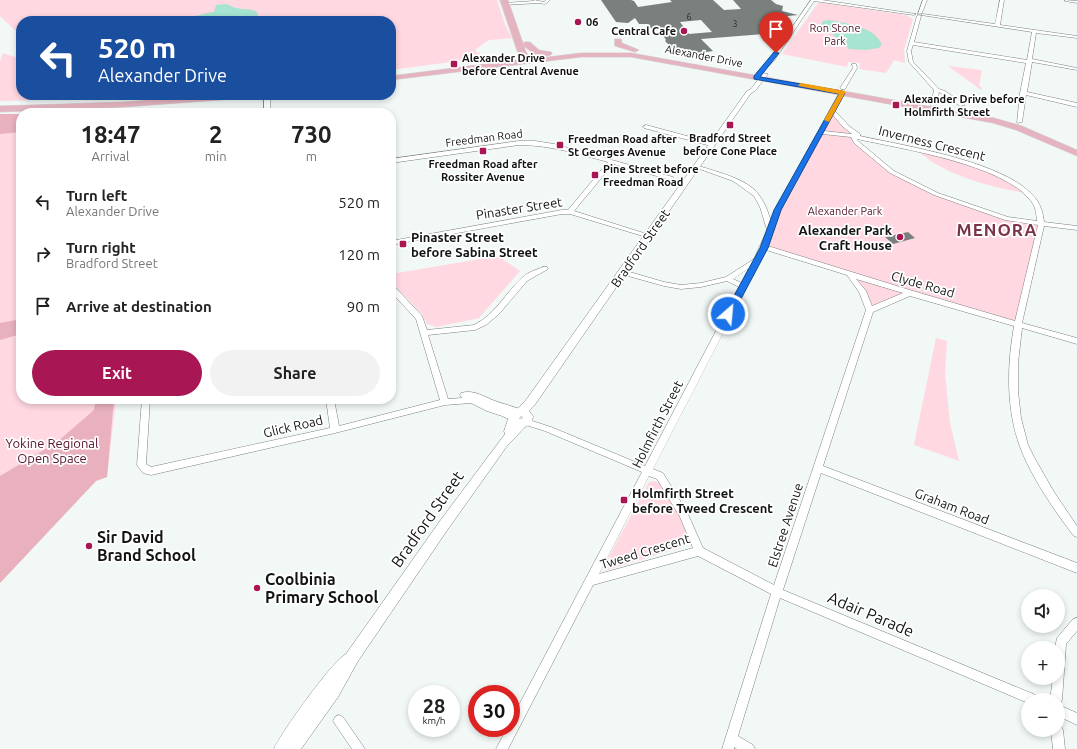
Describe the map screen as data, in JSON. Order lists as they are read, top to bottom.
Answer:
{
  "streets": {
    "main road": ["Alexander Drive"],
    "street": [
      "Freedman Road",
      "Inverness Crescent",
      "Pinaster Street",
      "Bradford Street",
      "Clyde Road",
      "Holmfirth Street",
      "Glick Road",
      "Graham Road",
      "Elstree Avenue",
      "Tweed Crescent",
      "Adair Parade"
    ]
  },
  "crossings": [
    ["Alexander Drive", "Bradford Street"],
    ["Alexander Drive", "Holmfirth Street"],
    ["Inverness Crescent", "Clyde Road"],
    ["Inverness Crescent", "Holmfirth Street"],
    ["Pinaster Street", "Bradford Street"],
    ["Bradford Street", "Glick Road"],
    ["Bradford Street", "Tweed Crescent"],
    ["Clyde Road", "Holmfirth Street"],
    ["Holmfirth Street", "Tweed Crescent"],
    ["Glick Road", "Tweed Crescent"],
    ["Graham Road", "Elstree Avenue"],
    ["Elstree Avenue", "Adair Parade"],
    ["Tweed Crescent", "Adair Parade"]
  ],
  "districts": ["MENORA"],
  "parks": ["Ron Stone Park", "Alexander Park", "Yokine Regional Open Space"],
  "places": {
    "other": [
      "06",
      "Central Cafe",
      "Alexander Park Craft House",
      "Sir David Brand School",
      "Coolbinia Primary School"
    ],
    "transit": [
      "Alexander Drive before Central Avenue",
      "Alexander Drive before Holmfirth Street",
      "Bradford Street before Cone Place",
      "Freedman Road after St Georges Avenue",
      "Freedman Road after Rossiter Avenue",
      "Pine Street before Freedman Road",
      "Pinaster Street before Sabina Street",
      "Holmfirth Street before Tweed Crescent"
    ]
  },
  "house_numbers": ["6", "3"],
  "page": {
    "turn": ["520 m", "Alexander Drive"],
    "eta": [
      "18:47",
      "Arrival",
      "2",
      "min",
      "730",
      "m"
    ],
    "list": [
      {
        "name": "Turn left",
        "note": "Alexander Drive",
        "value": "520 m"
      },
      {
        "name": "Turn right",
        "note": "Bradford Street",
        "value": "120 m"
      },
      {
        "name": "Arrive at destination",
        "value": "90 m"
      }
    ],
    "buttons": ["Exit", "Share"],
    "map_buttons": ["+", "−"],
    "speed": "28 km/h",
    "limit": "30"
  }
}
